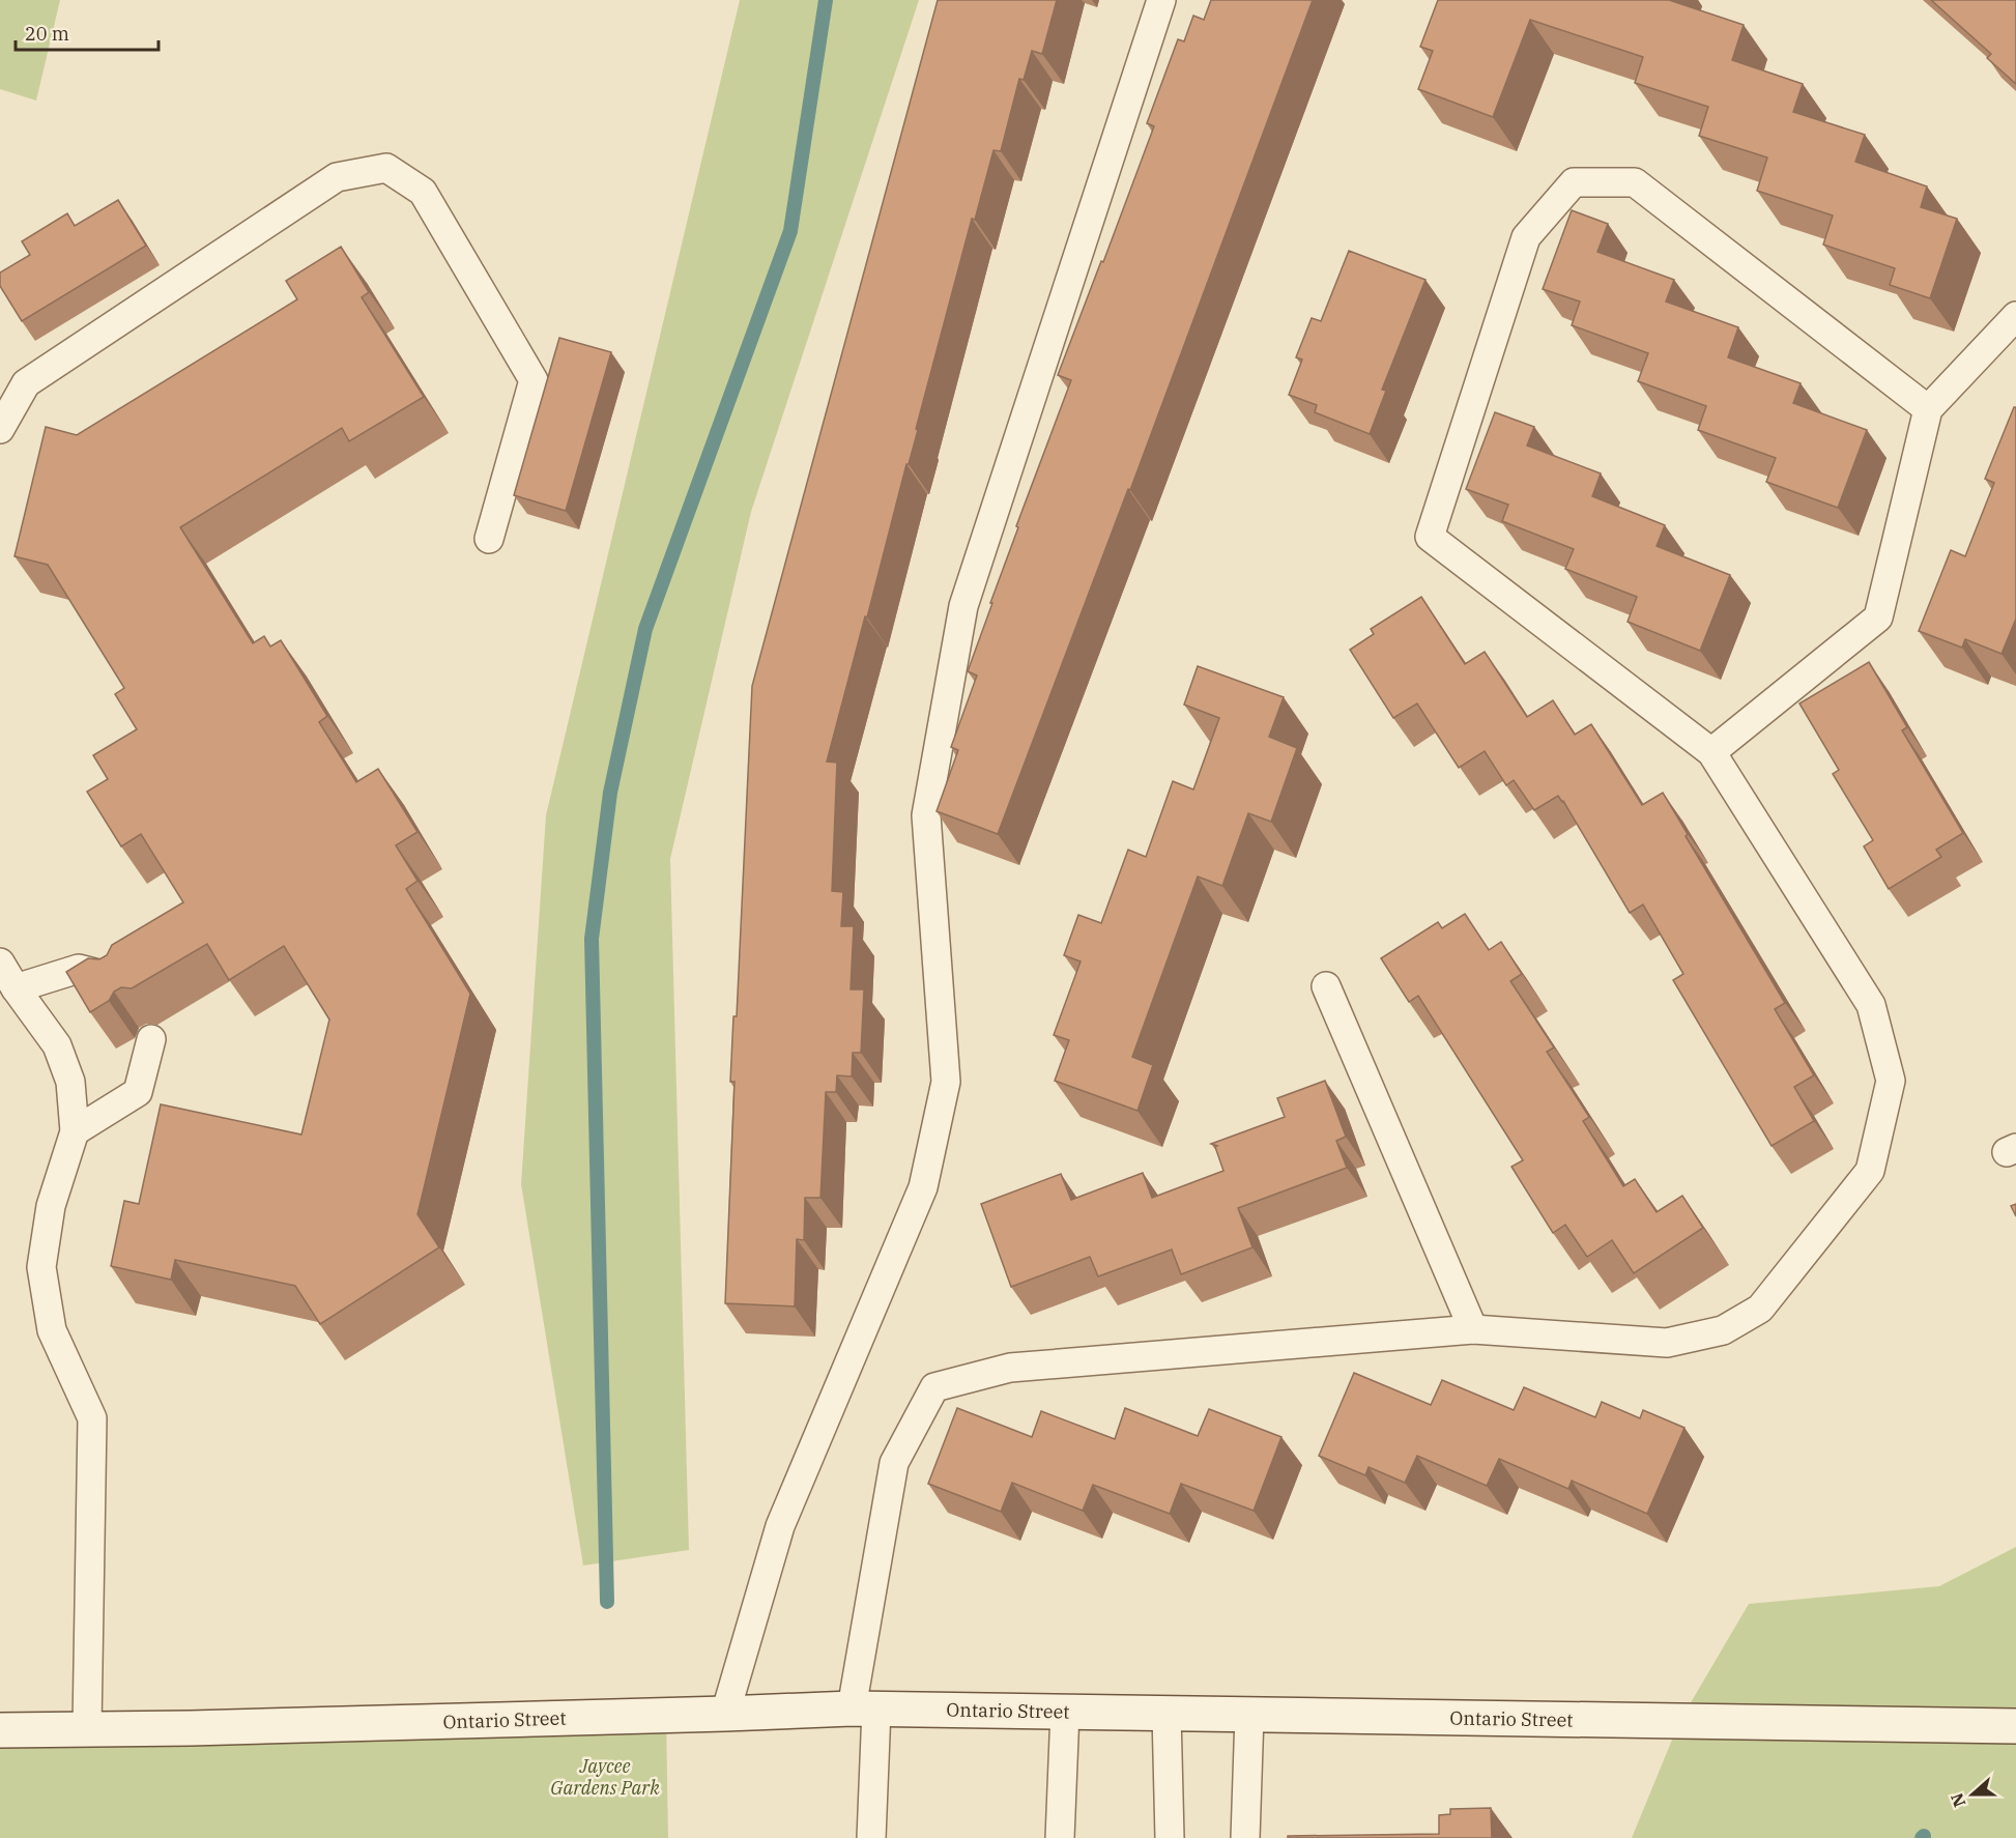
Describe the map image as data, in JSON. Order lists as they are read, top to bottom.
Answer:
{
  "streets": {
    "main road": ["Ontario Street"]
  },
  "parks": ["Jaycee Gardens Park"],
  "scale_bar": "20 m",
  "north": "left"
}
